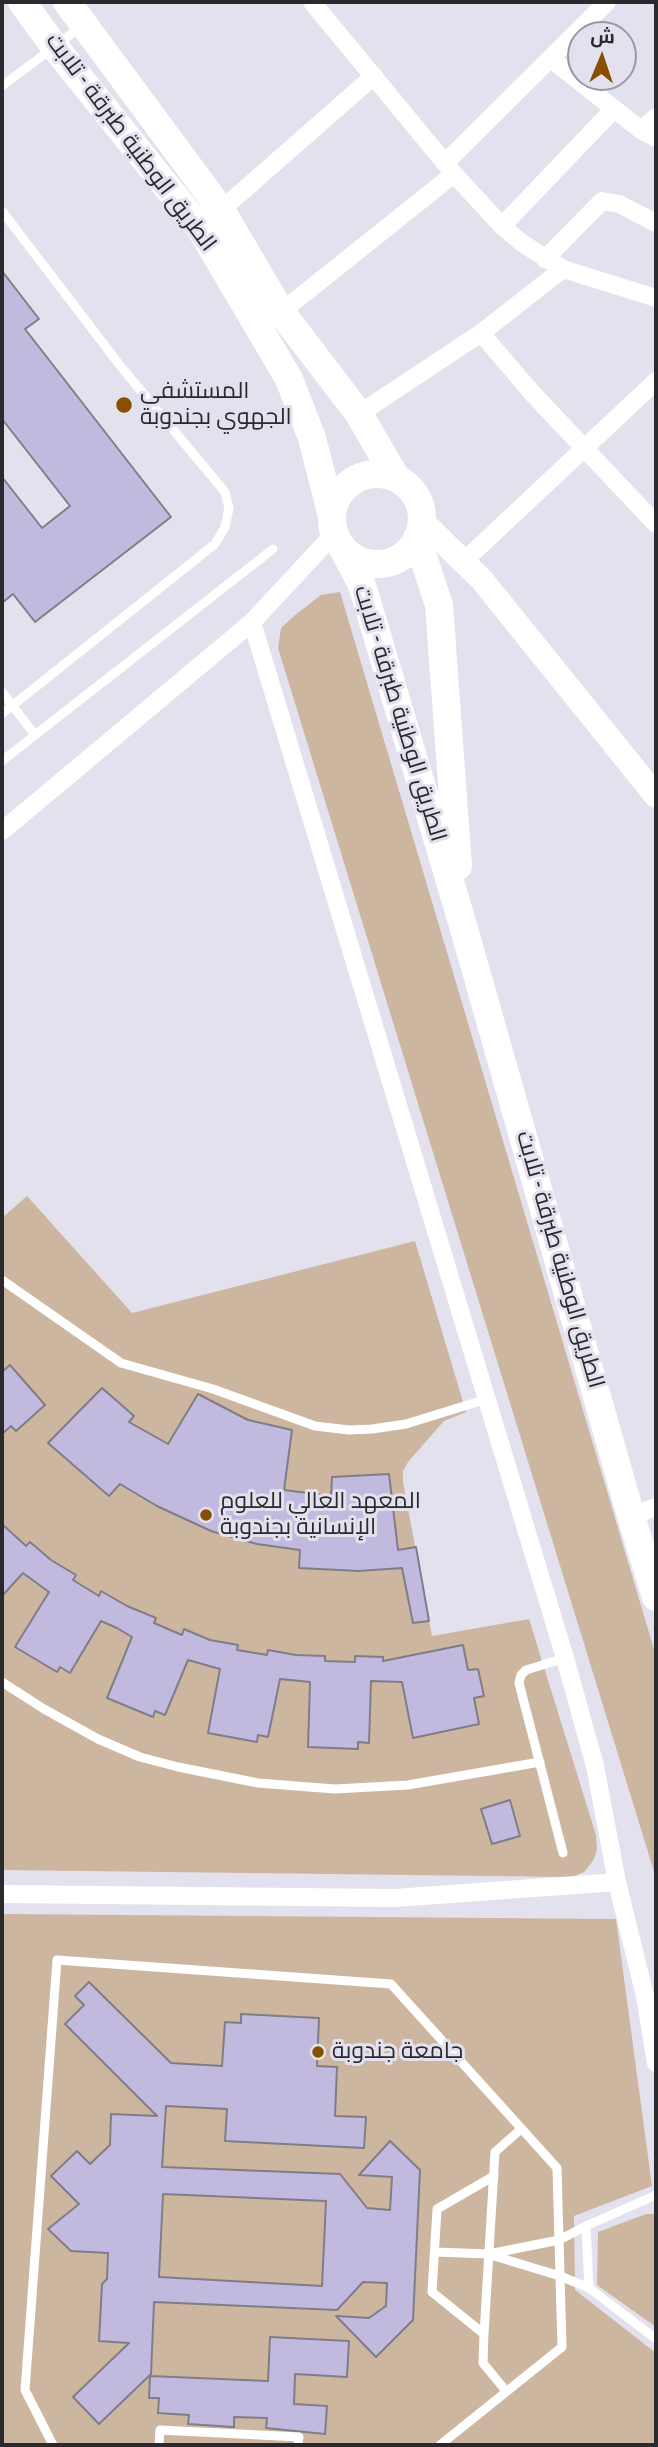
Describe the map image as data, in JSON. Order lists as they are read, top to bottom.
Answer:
{
  "streets": {
    "main road": ["الطريق الوطنية طبرقة - تلابت"]
  },
  "places": ["المستشفى الجهوي بجندوبة", "المعهد العالي للعلوم الإنسانية بجندوبة", "جامعة جندوبة"],
  "north": "top"
}
